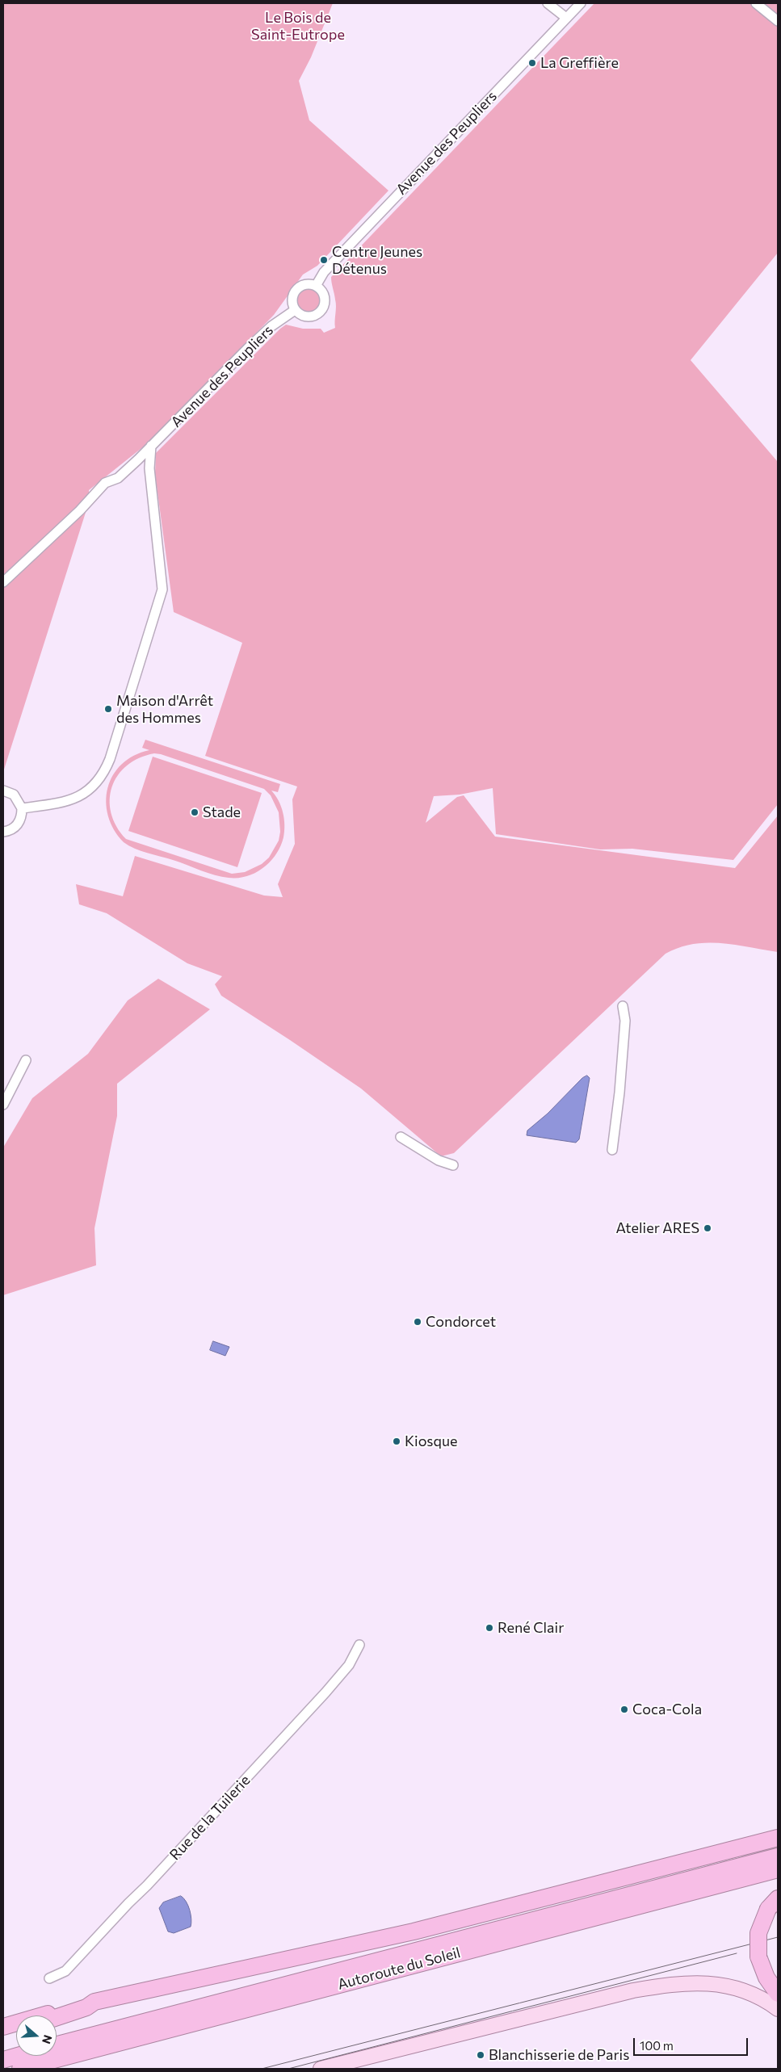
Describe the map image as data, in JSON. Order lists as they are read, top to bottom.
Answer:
{
  "streets": {
    "highway": ["Autoroute du Soleil"],
    "street": ["Avenue des Peupliers", "Rue de la Tuilerie"]
  },
  "parks": ["Le Bois de Saint-Eutrope"],
  "places": [
    "La Greffière",
    "Centre Jeunes Détenus",
    "Maison d'Arrêt des Hommes",
    "Stade",
    "Atelier ARES",
    "Condorcet",
    "Kiosque",
    "René Clair",
    "Coca-Cola",
    "Blanchisserie de Paris"
  ],
  "scale_bar": "100 m",
  "north": "right"
}
